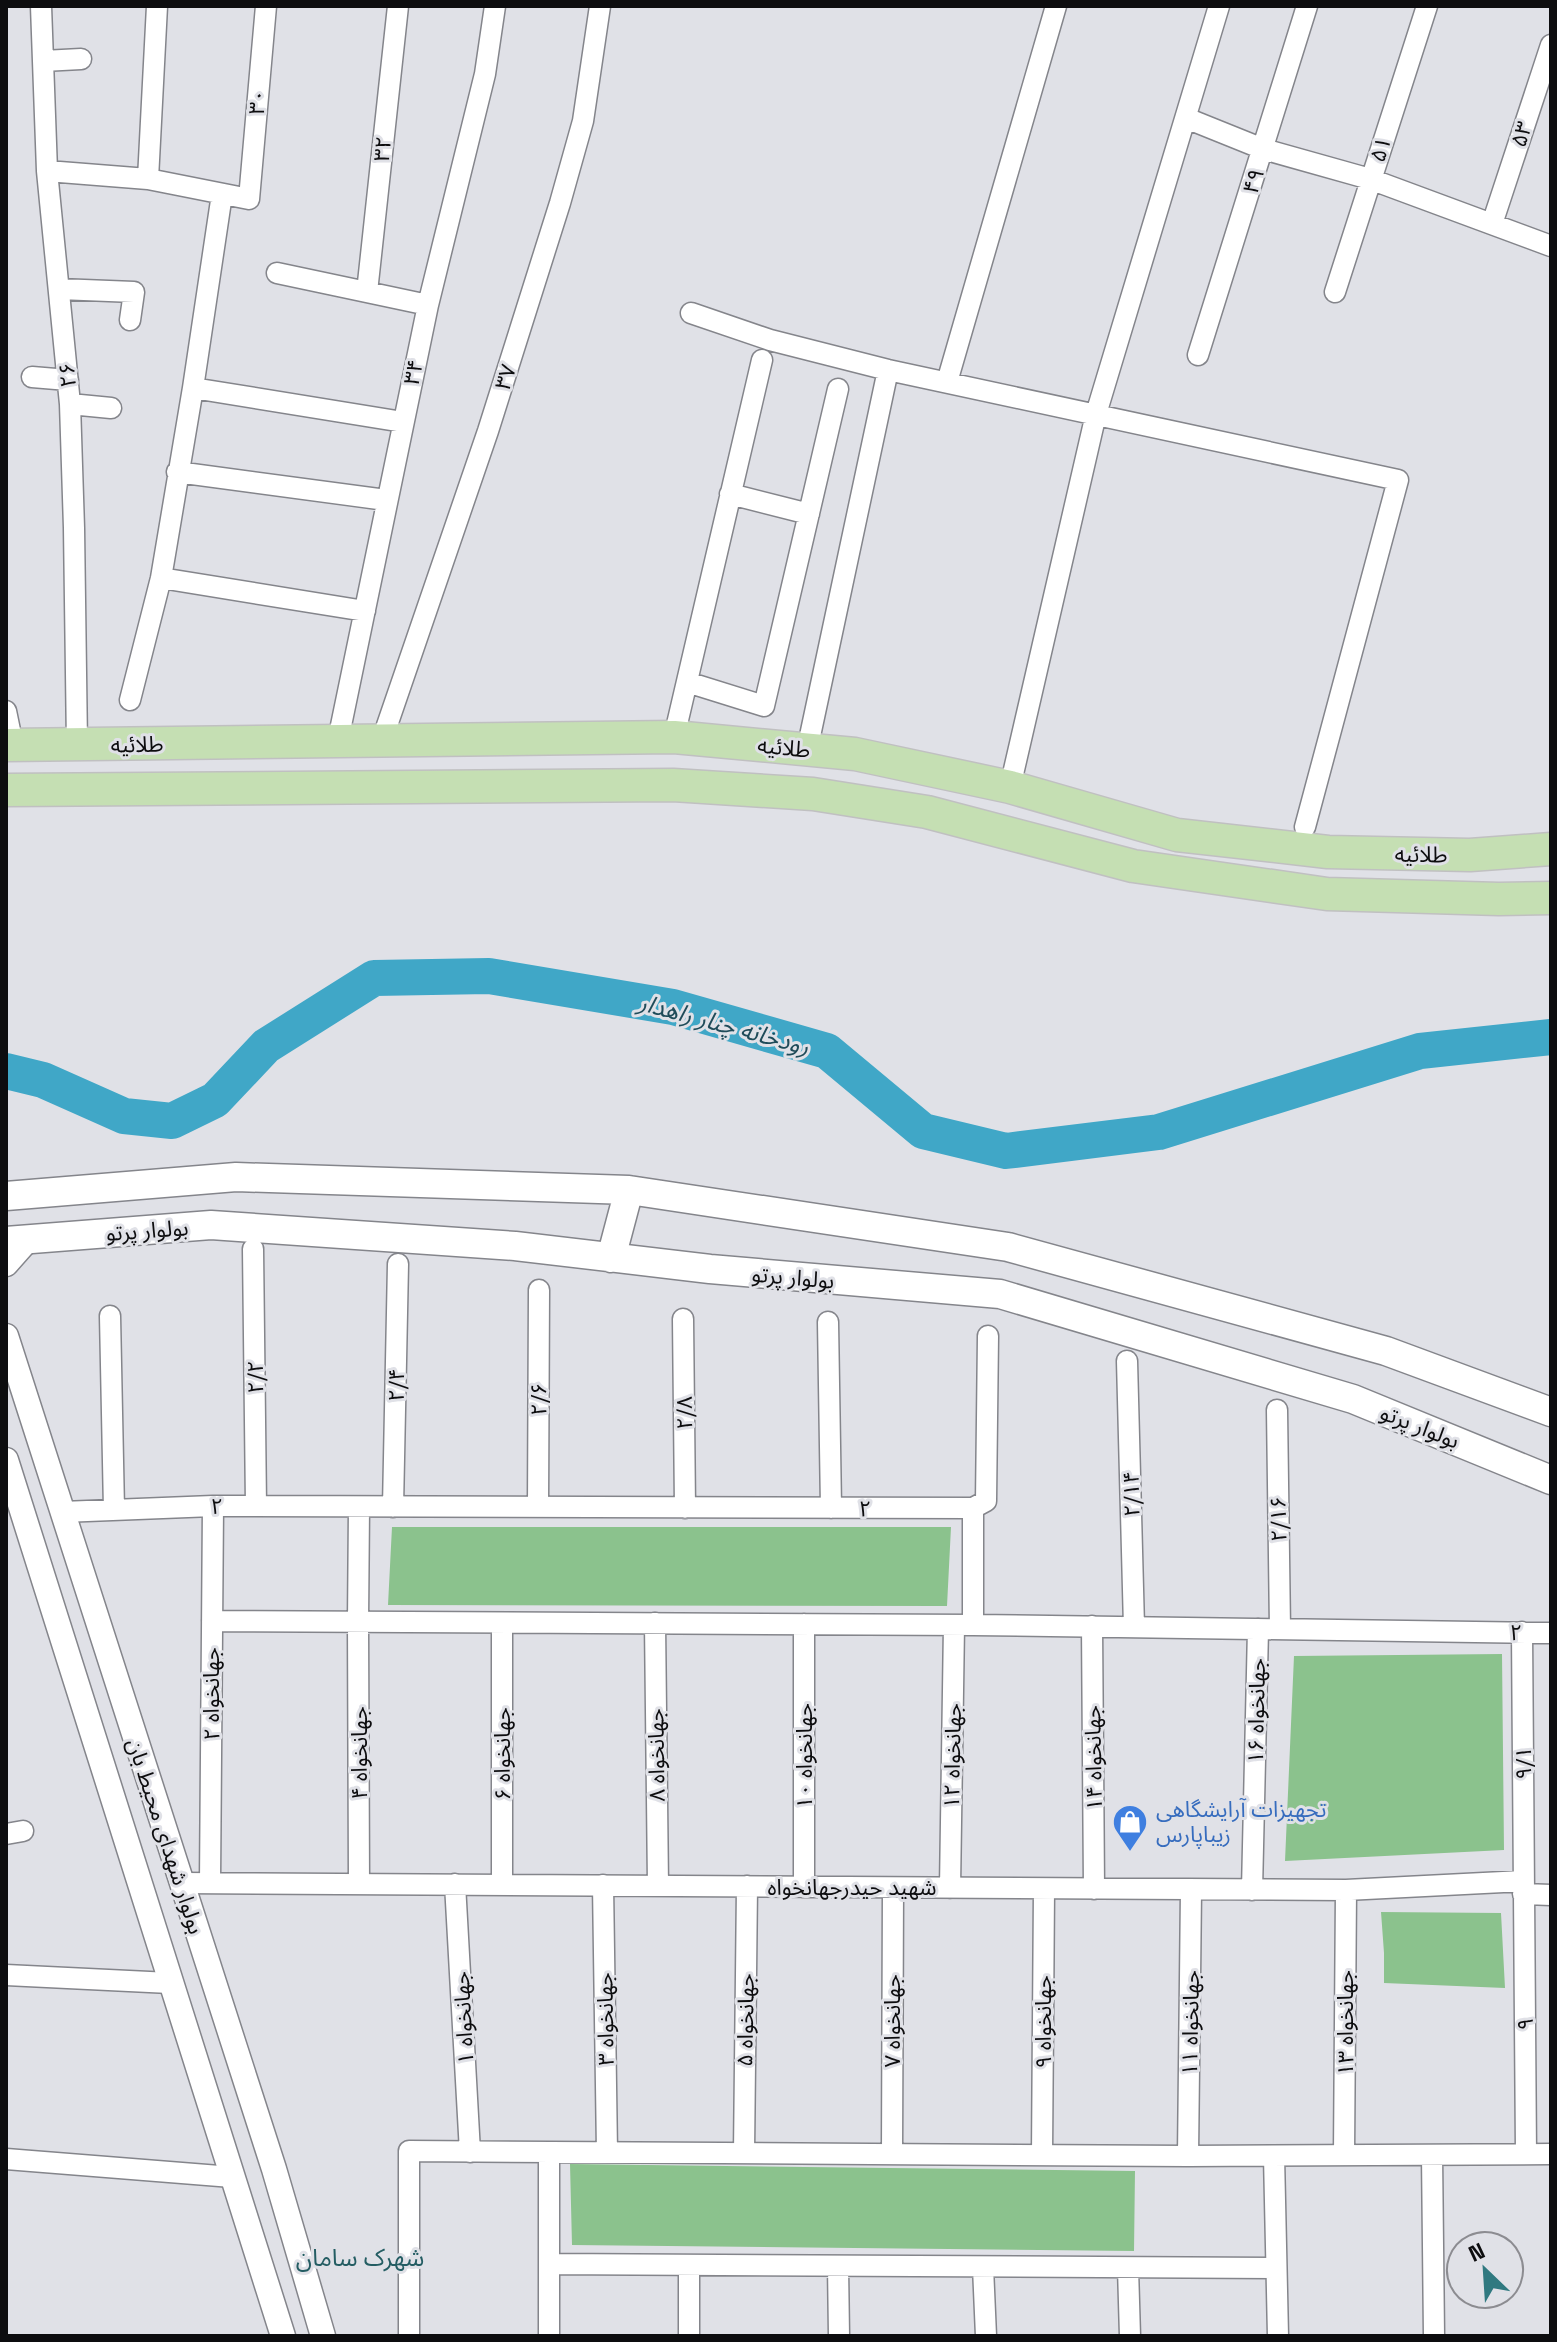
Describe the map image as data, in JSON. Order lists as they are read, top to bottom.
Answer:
{
  "streets": {
    "main road": ["طلائیه", "بولوار پرتو"],
    "street": [
      "۳۰",
      "۵۳",
      "۳۲",
      "۵۱",
      "۴۹",
      "۳۴",
      "۲۶",
      "۳۷",
      "۲/۲",
      "۲/۴",
      "۲/۶",
      "۲/۸",
      "۲/۱۴",
      "۲",
      "۲/۱۶",
      "جهانخواه ۲",
      "جهانخواه ۱۶",
      "جهانخواه ۴",
      "جهانخواه ۶",
      "جهانخواه ۸",
      "جهانخواه ۱۰",
      "جهانخواه ۱۲",
      "جهانخواه ۱۴",
      "۹/۱",
      "بولوار شهدای محیط بان",
      "شهید حیدرجهانخواه",
      "جهانخواه ۱",
      "جهانخواه ۳",
      "جهانخواه ۵",
      "جهانخواه ۷",
      "جهانخواه ۹",
      "جهانخواه ۱۱",
      "جهانخواه ۱۳",
      "۹"
    ]
  },
  "crossings": [
    ["۳۴", "طلائیه"],
    ["۲۶", "طلائیه"],
    ["۳۷", "طلائیه"],
    ["۲/۲", "۲"],
    ["۲/۴", "۲"],
    ["۲/۶", "۲"],
    ["۲/۸", "۲"],
    ["۲/۱۴", "۲"],
    ["۲", "۲/۱۶"],
    ["۲", "جهانخواه ۲"],
    ["۲", "جهانخواه ۱۶"],
    ["۲", "جهانخواه ۴"],
    ["۲", "جهانخواه ۶"],
    ["۲", "جهانخواه ۸"],
    ["۲", "جهانخواه ۱۰"],
    ["۲", "جهانخواه ۱۲"],
    ["۲", "جهانخواه ۱۴"],
    ["۲", "۹/۱"],
    ["۲", "بولوار شهدای محیط بان"],
    ["جهانخواه ۲", "شهید حیدرجهانخواه"],
    ["جهانخواه ۱۶", "شهید حیدرجهانخواه"],
    ["جهانخواه ۴", "شهید حیدرجهانخواه"],
    ["جهانخواه ۶", "شهید حیدرجهانخواه"],
    ["جهانخواه ۸", "شهید حیدرجهانخواه"],
    ["جهانخواه ۱۰", "شهید حیدرجهانخواه"],
    ["جهانخواه ۱۲", "شهید حیدرجهانخواه"],
    ["جهانخواه ۱۴", "شهید حیدرجهانخواه"],
    ["۹/۱", "شهید حیدرجهانخواه"],
    ["۹/۱", "۹"],
    ["بولوار شهدای محیط بان", "شهید حیدرجهانخواه"],
    ["شهید حیدرجهانخواه", "جهانخواه ۱"],
    ["شهید حیدرجهانخواه", "جهانخواه ۳"],
    ["شهید حیدرجهانخواه", "جهانخواه ۵"],
    ["شهید حیدرجهانخواه", "جهانخواه ۷"],
    ["شهید حیدرجهانخواه", "جهانخواه ۹"],
    ["شهید حیدرجهانخواه", "جهانخواه ۱۱"],
    ["شهید حیدرجهانخواه", "جهانخواه ۱۳"],
    ["شهید حیدرجهانخواه", "۹"]
  ],
  "districts": ["شهرک سامان"],
  "water": ["رودخانه چنار راهدار"],
  "places": {
    "shop": ["تجهیزات آرایشگاهی زیباپارس"]
  },
  "north": "top left"
}
